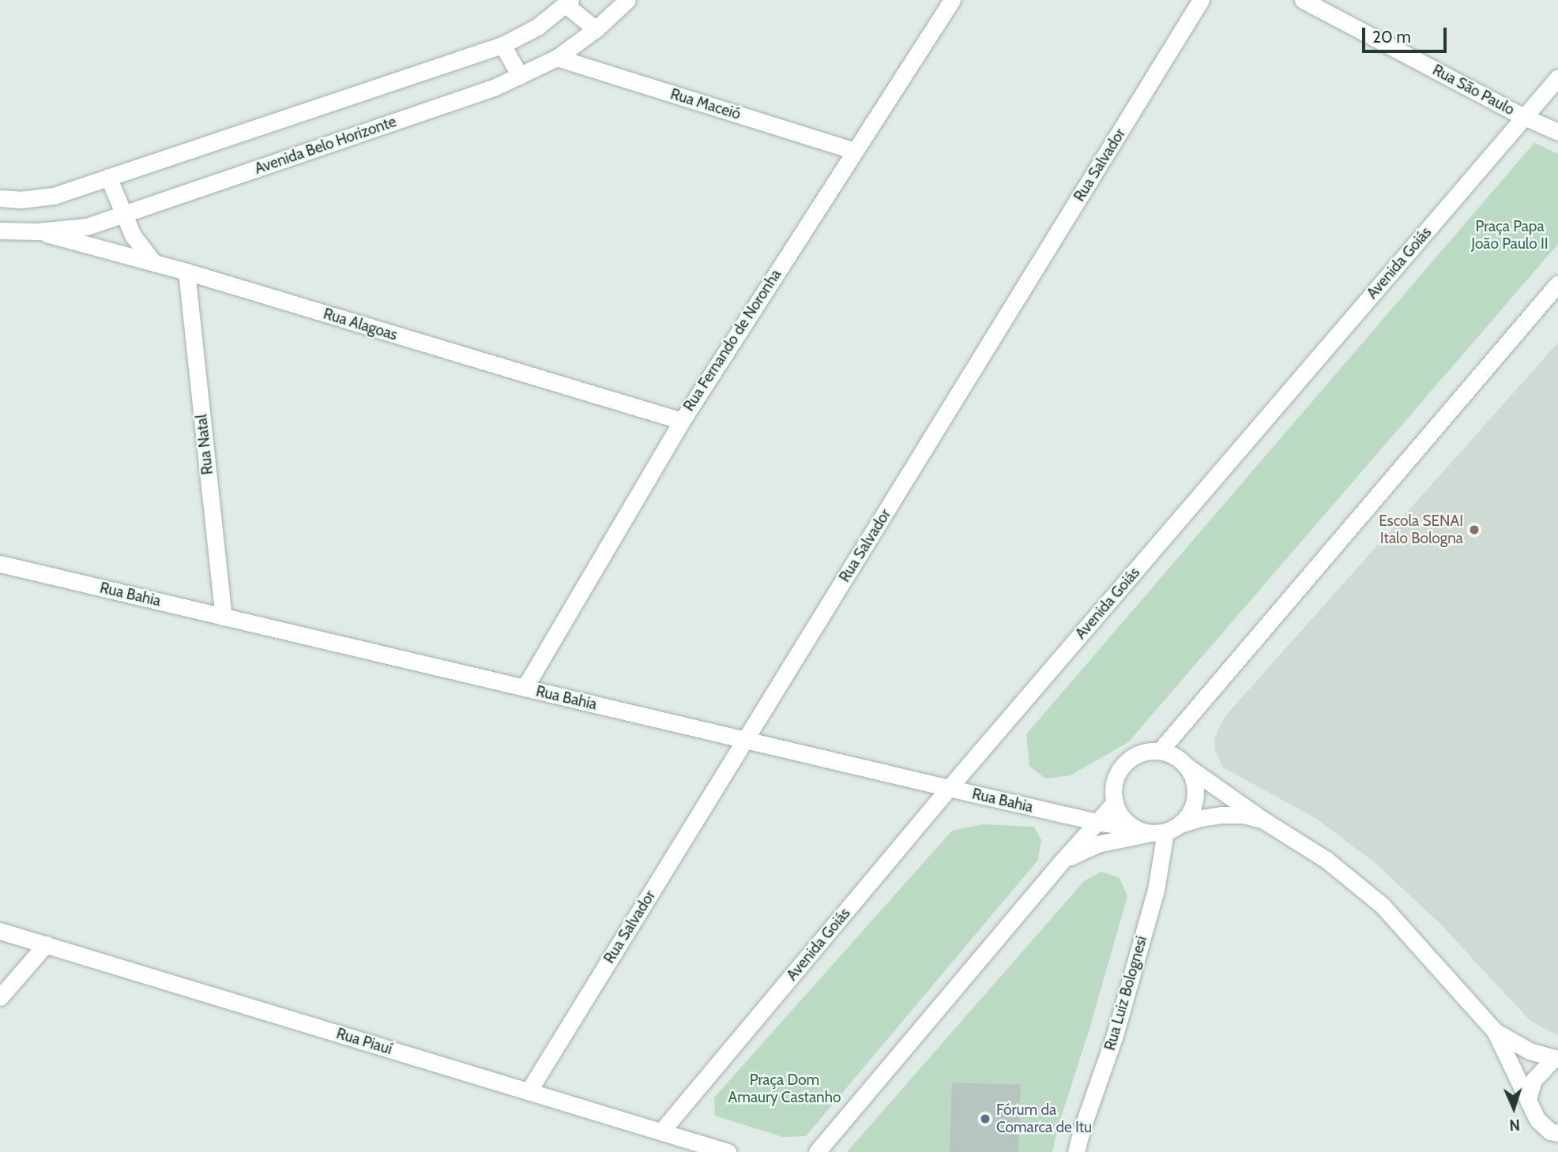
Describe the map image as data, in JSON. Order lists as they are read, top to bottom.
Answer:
{
  "streets": {
    "street": [
      "Rua São Paulo",
      "Rua Maceió",
      "Avenida Belo Horizonte",
      "Rua Salvador",
      "Avenida Goiás",
      "Rua Alagoas",
      "Rua Fernando de Noronha",
      "Rua Natal",
      "Rua Bahia",
      "Rua Luiz Bolognesi",
      "Rua Piauí"
    ]
  },
  "crossings": [
    ["Rua São Paulo", "Avenida Goiás"],
    ["Rua Maceió", "Avenida Belo Horizonte"],
    ["Rua Maceió", "Rua Fernando de Noronha"],
    ["Avenida Belo Horizonte", "Rua Alagoas"],
    ["Rua Salvador", "Rua Bahia"],
    ["Rua Salvador", "Rua Piauí"],
    ["Avenida Goiás", "Rua Bahia"],
    ["Avenida Goiás", "Rua Piauí"],
    ["Rua Alagoas", "Rua Fernando de Noronha"],
    ["Rua Alagoas", "Rua Natal"],
    ["Rua Fernando de Noronha", "Rua Bahia"],
    ["Rua Natal", "Rua Bahia"],
    ["Rua Bahia", "Rua Luiz Bolognesi"]
  ],
  "parks": ["Praça Papa João Paulo II", "Praça Dom Amaury Castanho"],
  "places": ["Escola SENAI Italo Bologna", "Fórum da Comarca de Itu"],
  "scale_bar": "20 m",
  "north": "bottom"
}
